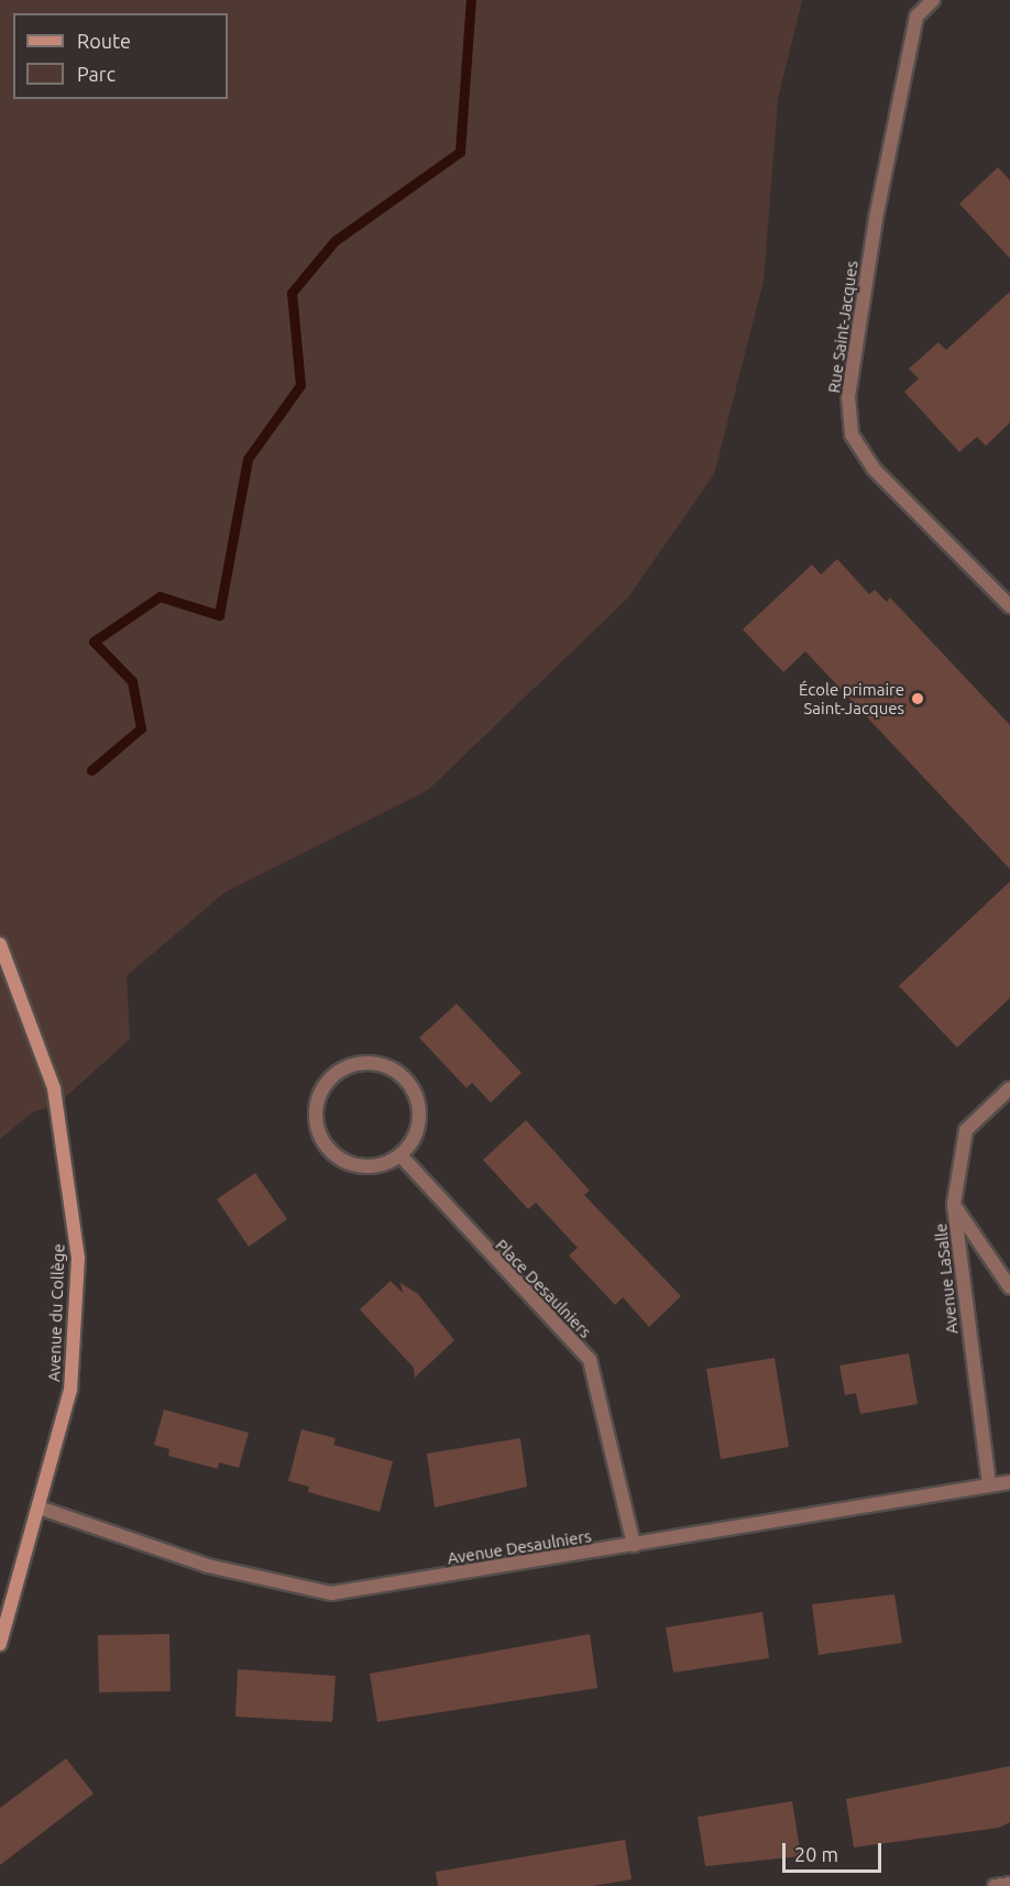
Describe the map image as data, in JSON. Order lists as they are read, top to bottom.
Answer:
{
  "streets": {
    "street": [
      "Rue Saint-Jacques",
      "Avenue LaSalle",
      "Place Desaulniers",
      "Avenue du Collège",
      "Avenue Desaulniers"
    ]
  },
  "crossings": [
    ["Avenue LaSalle", "Avenue Desaulniers"],
    ["Place Desaulniers", "Avenue Desaulniers"],
    ["Avenue du Collège", "Avenue Desaulniers"]
  ],
  "places": ["École primaire Saint-Jacques"],
  "legend": ["Route", "Parc"],
  "scale_bar": "20 m"
}
